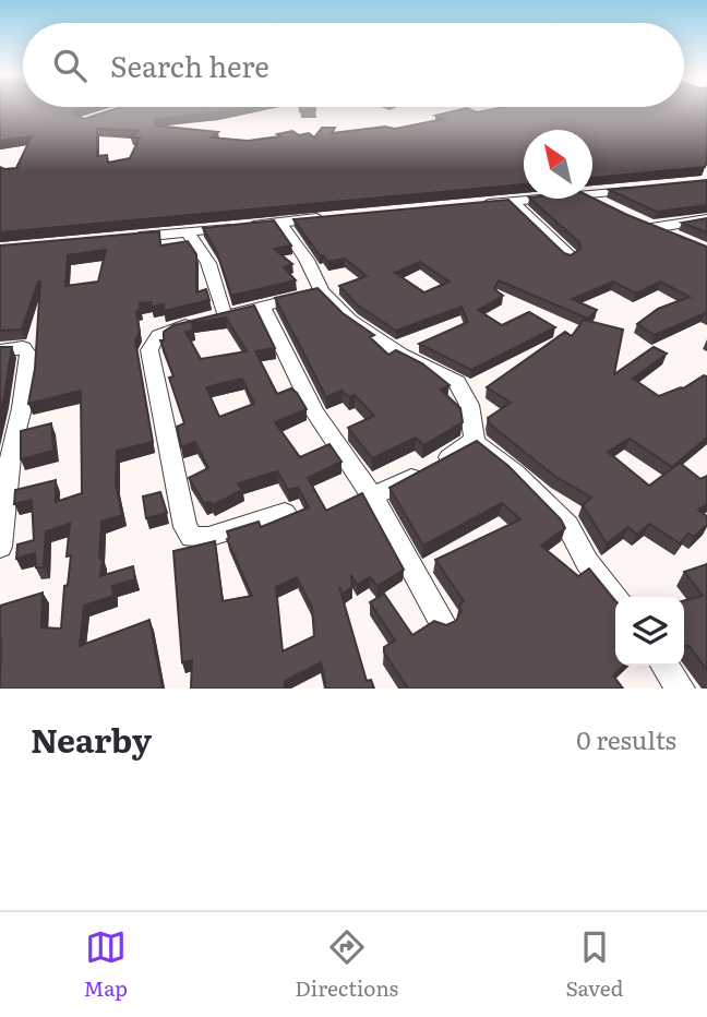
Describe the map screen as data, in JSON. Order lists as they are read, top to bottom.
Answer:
{
  "north": "top left",
  "page": {
    "search": "Search here",
    "heading": ["Nearby", "0 results"],
    "nav": ["Map", "Directions", "Saved"]
  }
}
